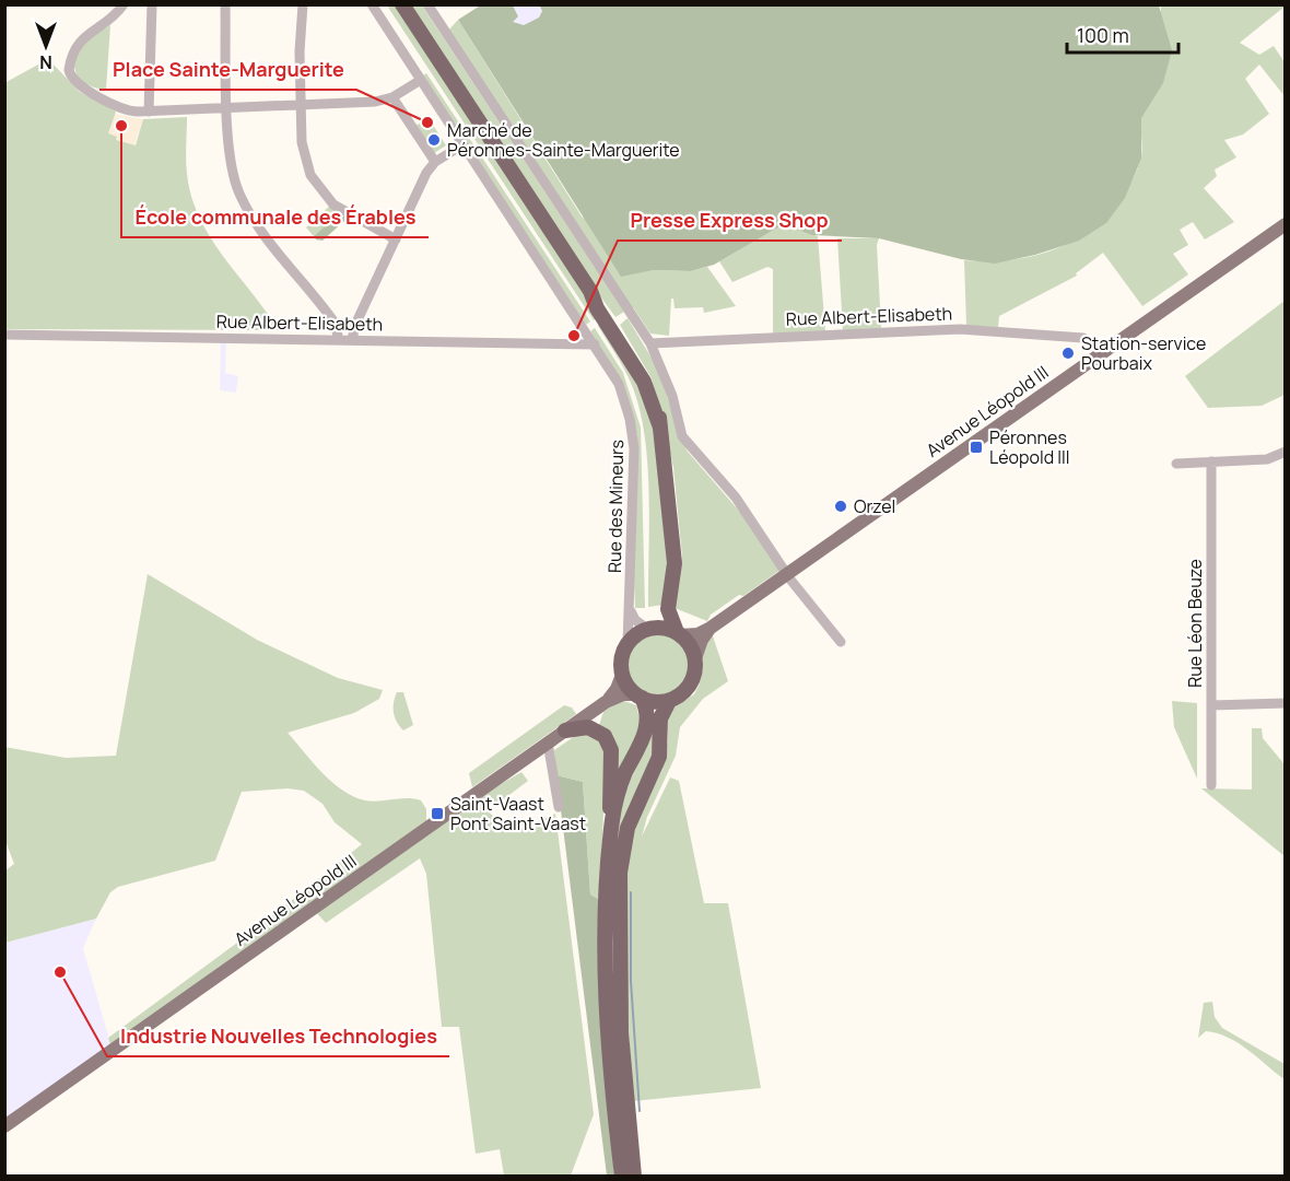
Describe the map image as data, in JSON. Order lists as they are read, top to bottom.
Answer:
{
  "streets": {
    "main road": ["Avenue Léopold III"],
    "street": ["Rue Albert-Elisabeth", "Rue des Mineurs", "Rue Léon Beuze"]
  },
  "crossings": [
    ["Rue Albert-Elisabeth", "Avenue Léopold III"],
    ["Rue Albert-Elisabeth", "Rue des Mineurs"],
    ["Avenue Léopold III", "Rue des Mineurs"]
  ],
  "places": {
    "other": [
      "Place Sainte-Marguerite",
      "École communale des Érables",
      "Marché de Péronnes-Sainte-Marguerite",
      "Presse Express Shop",
      "Station-service Pourbaix",
      "Orzel",
      "Industrie Nouvelles Technologies"
    ],
    "transit": ["Péronnes Léopold III", "Saint-Vaast Pont Saint-Vaast"]
  },
  "scale_bar": "100 m",
  "north": "bottom"
}
